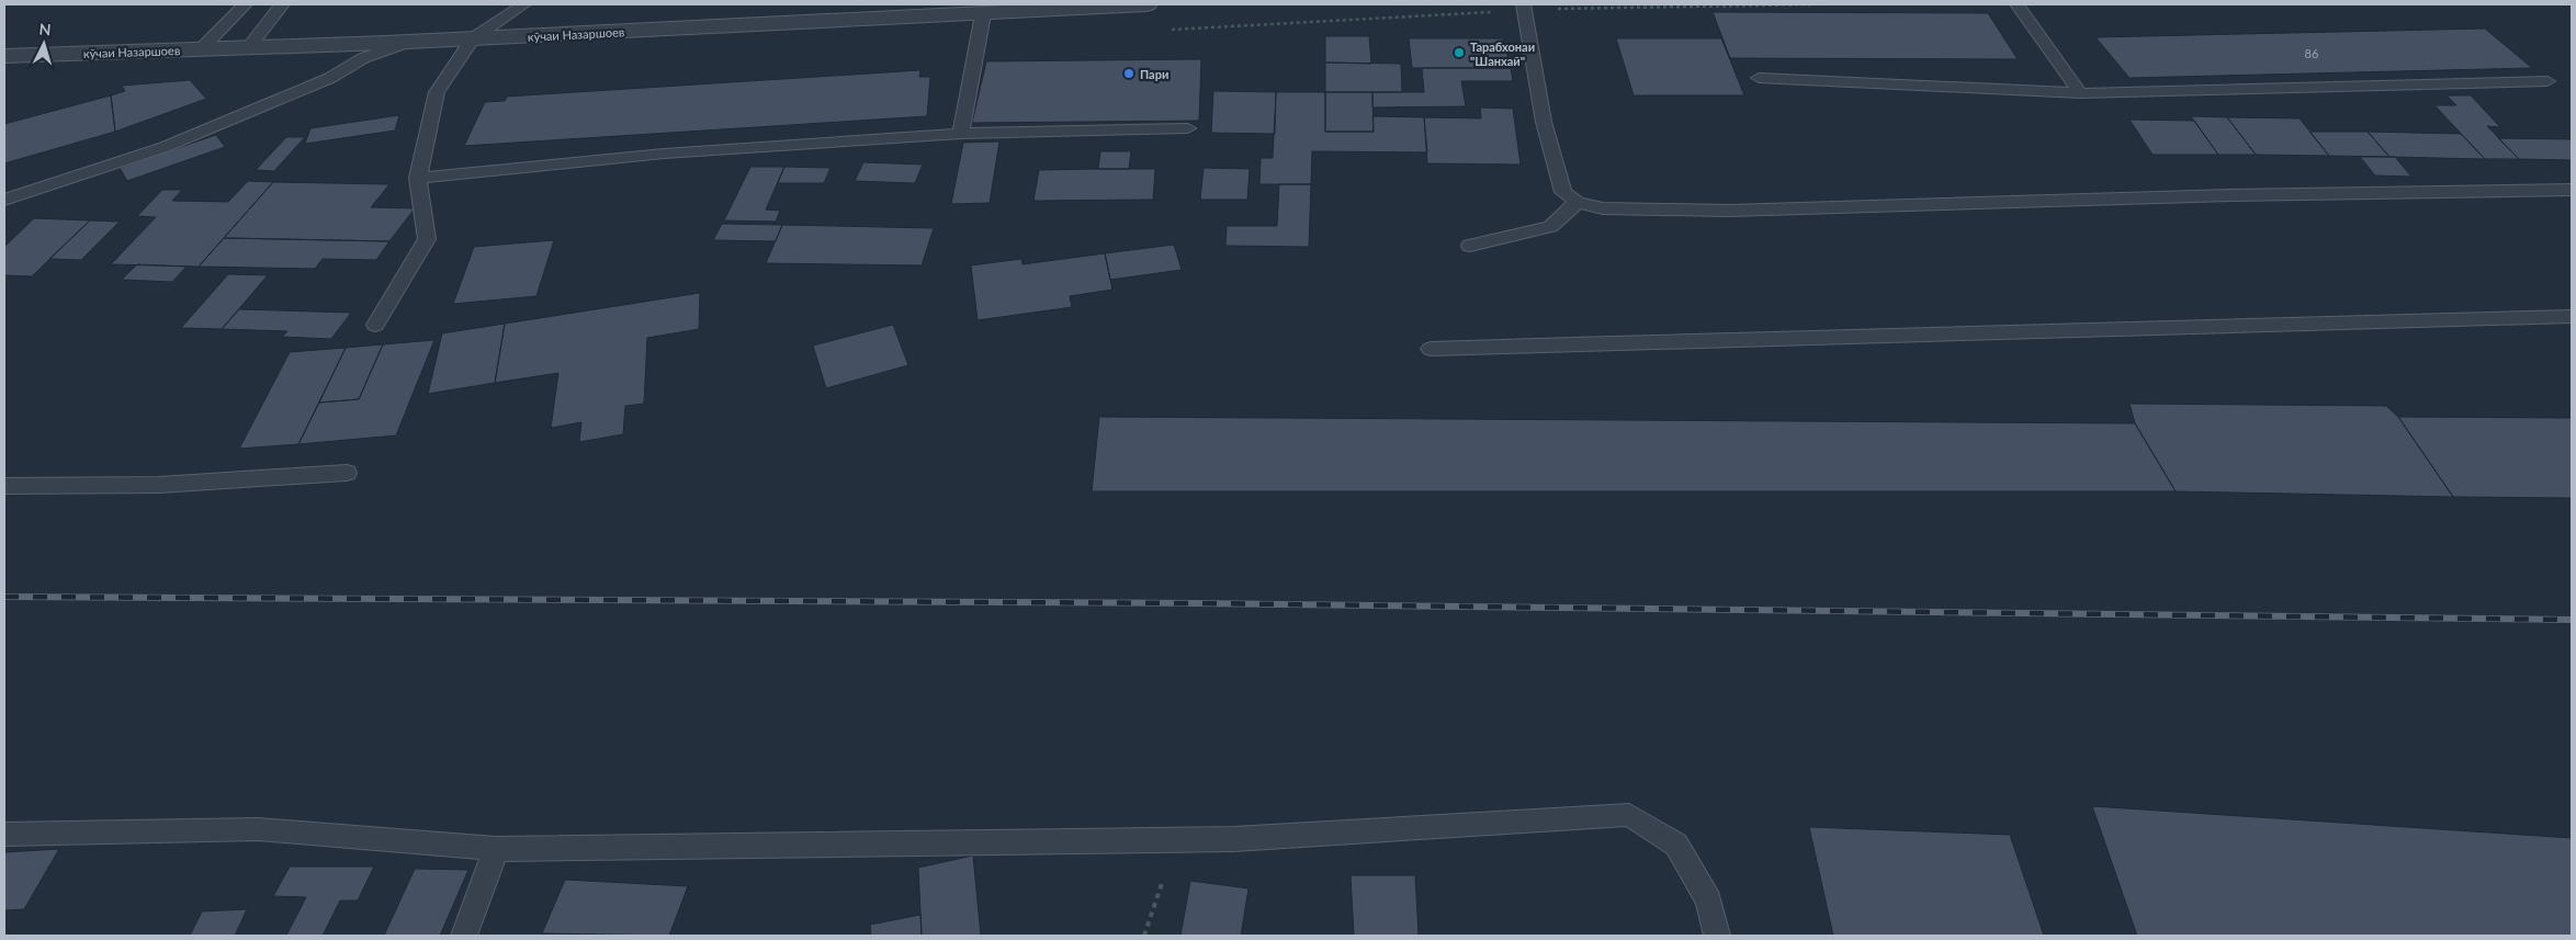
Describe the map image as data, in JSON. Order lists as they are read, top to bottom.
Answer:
{
  "streets": {
    "street": ["кӯчаи Назаршоев"]
  },
  "places": ["Тарабхонаи \"Шанхай\"", "Пари"],
  "house_numbers": ["86"],
  "north": "top"
}
